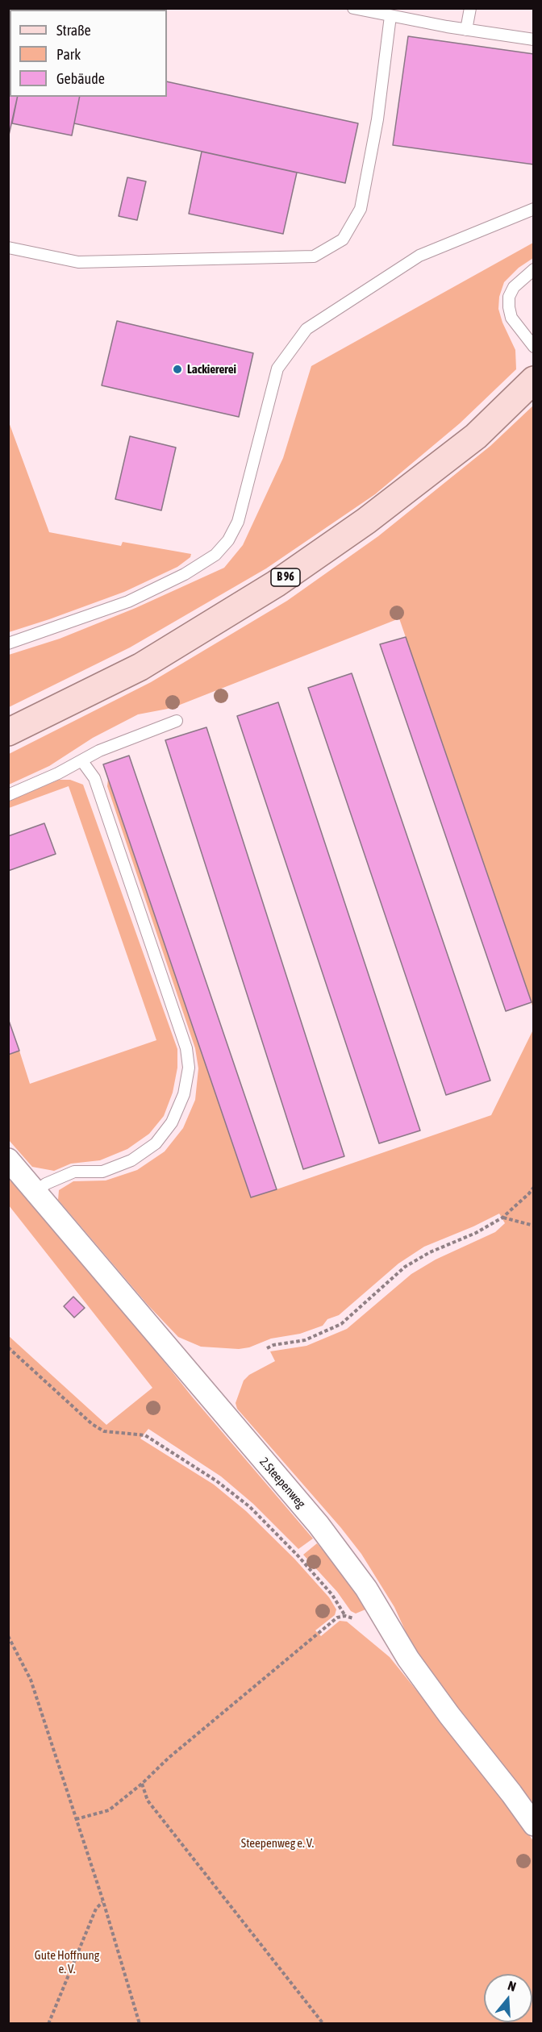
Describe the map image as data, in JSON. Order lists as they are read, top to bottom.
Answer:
{
  "streets": {
    "main road": ["B 96"],
    "street": ["2.Steepenweg"]
  },
  "parks": ["Steepenweg e. V.", "Gute Hoffnung e. V."],
  "places": ["Lackiererei"],
  "legend": ["Straße", "Park", "Gebäude"],
  "north": "top"
}
